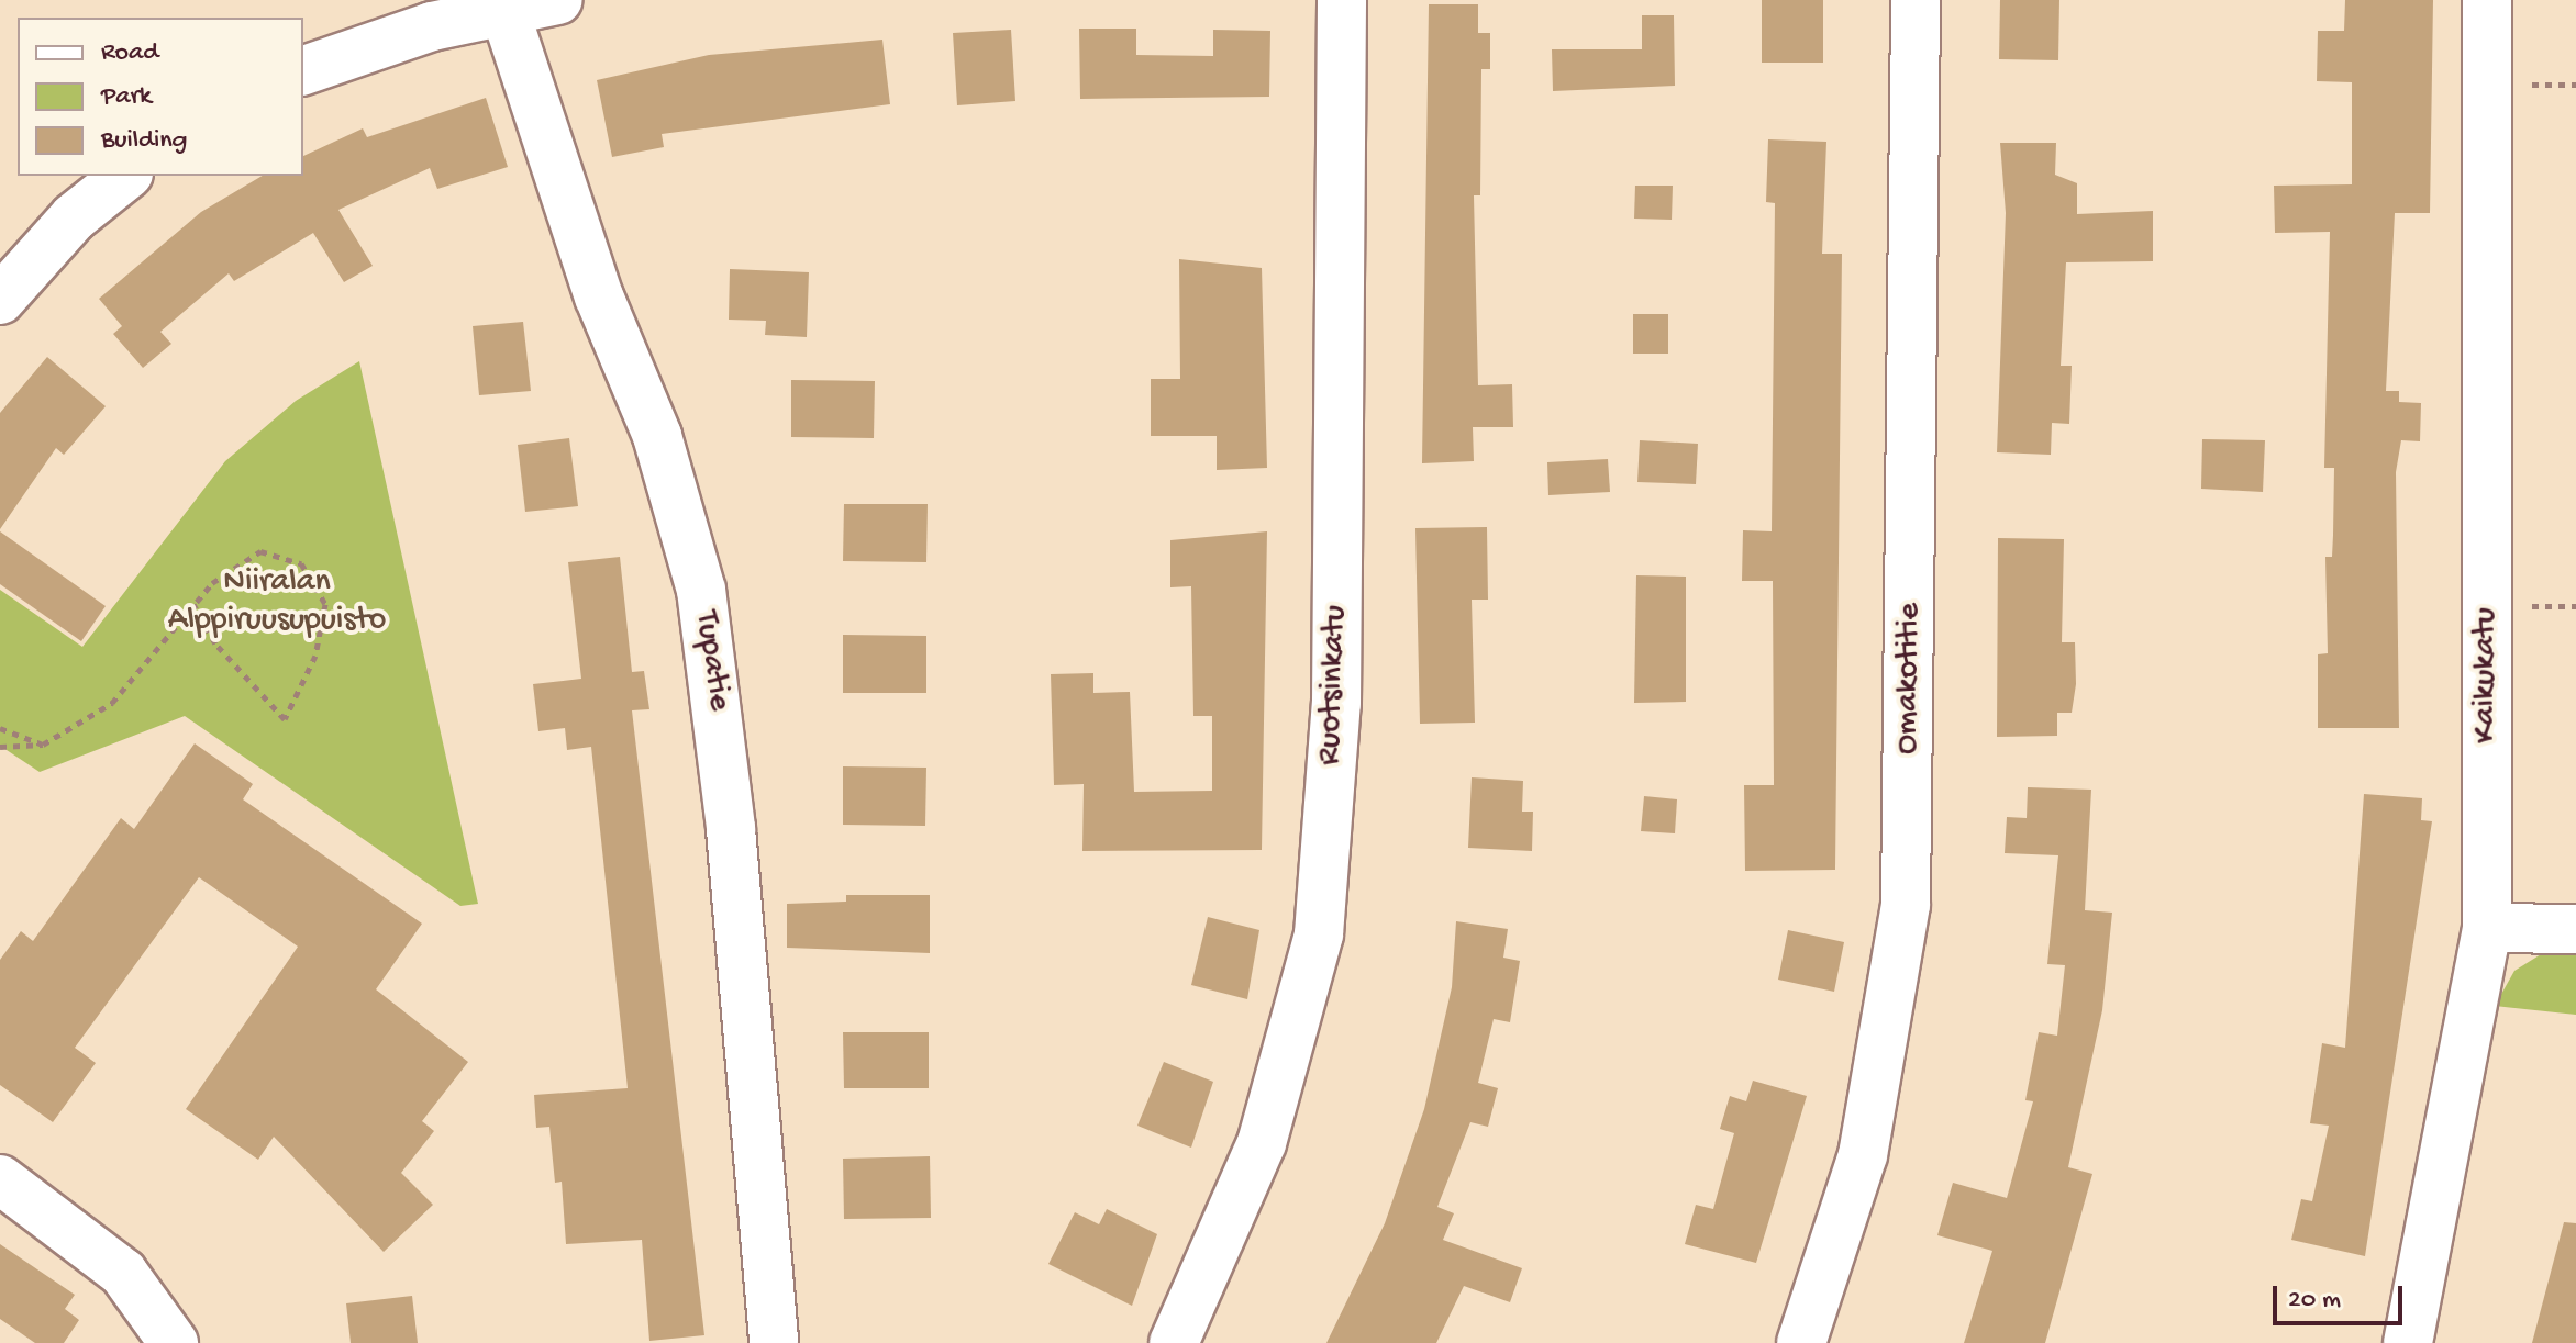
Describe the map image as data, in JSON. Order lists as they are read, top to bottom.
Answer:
{
  "streets": {
    "street": [
      "Tupatie",
      "Kaikukatu",
      "Omakotitie",
      "Ruotsinkatu"
    ]
  },
  "parks": ["Niiralan Alppiruusupuisto"],
  "legend": ["Road", "Park", "Building"],
  "scale_bar": "20 m"
}
